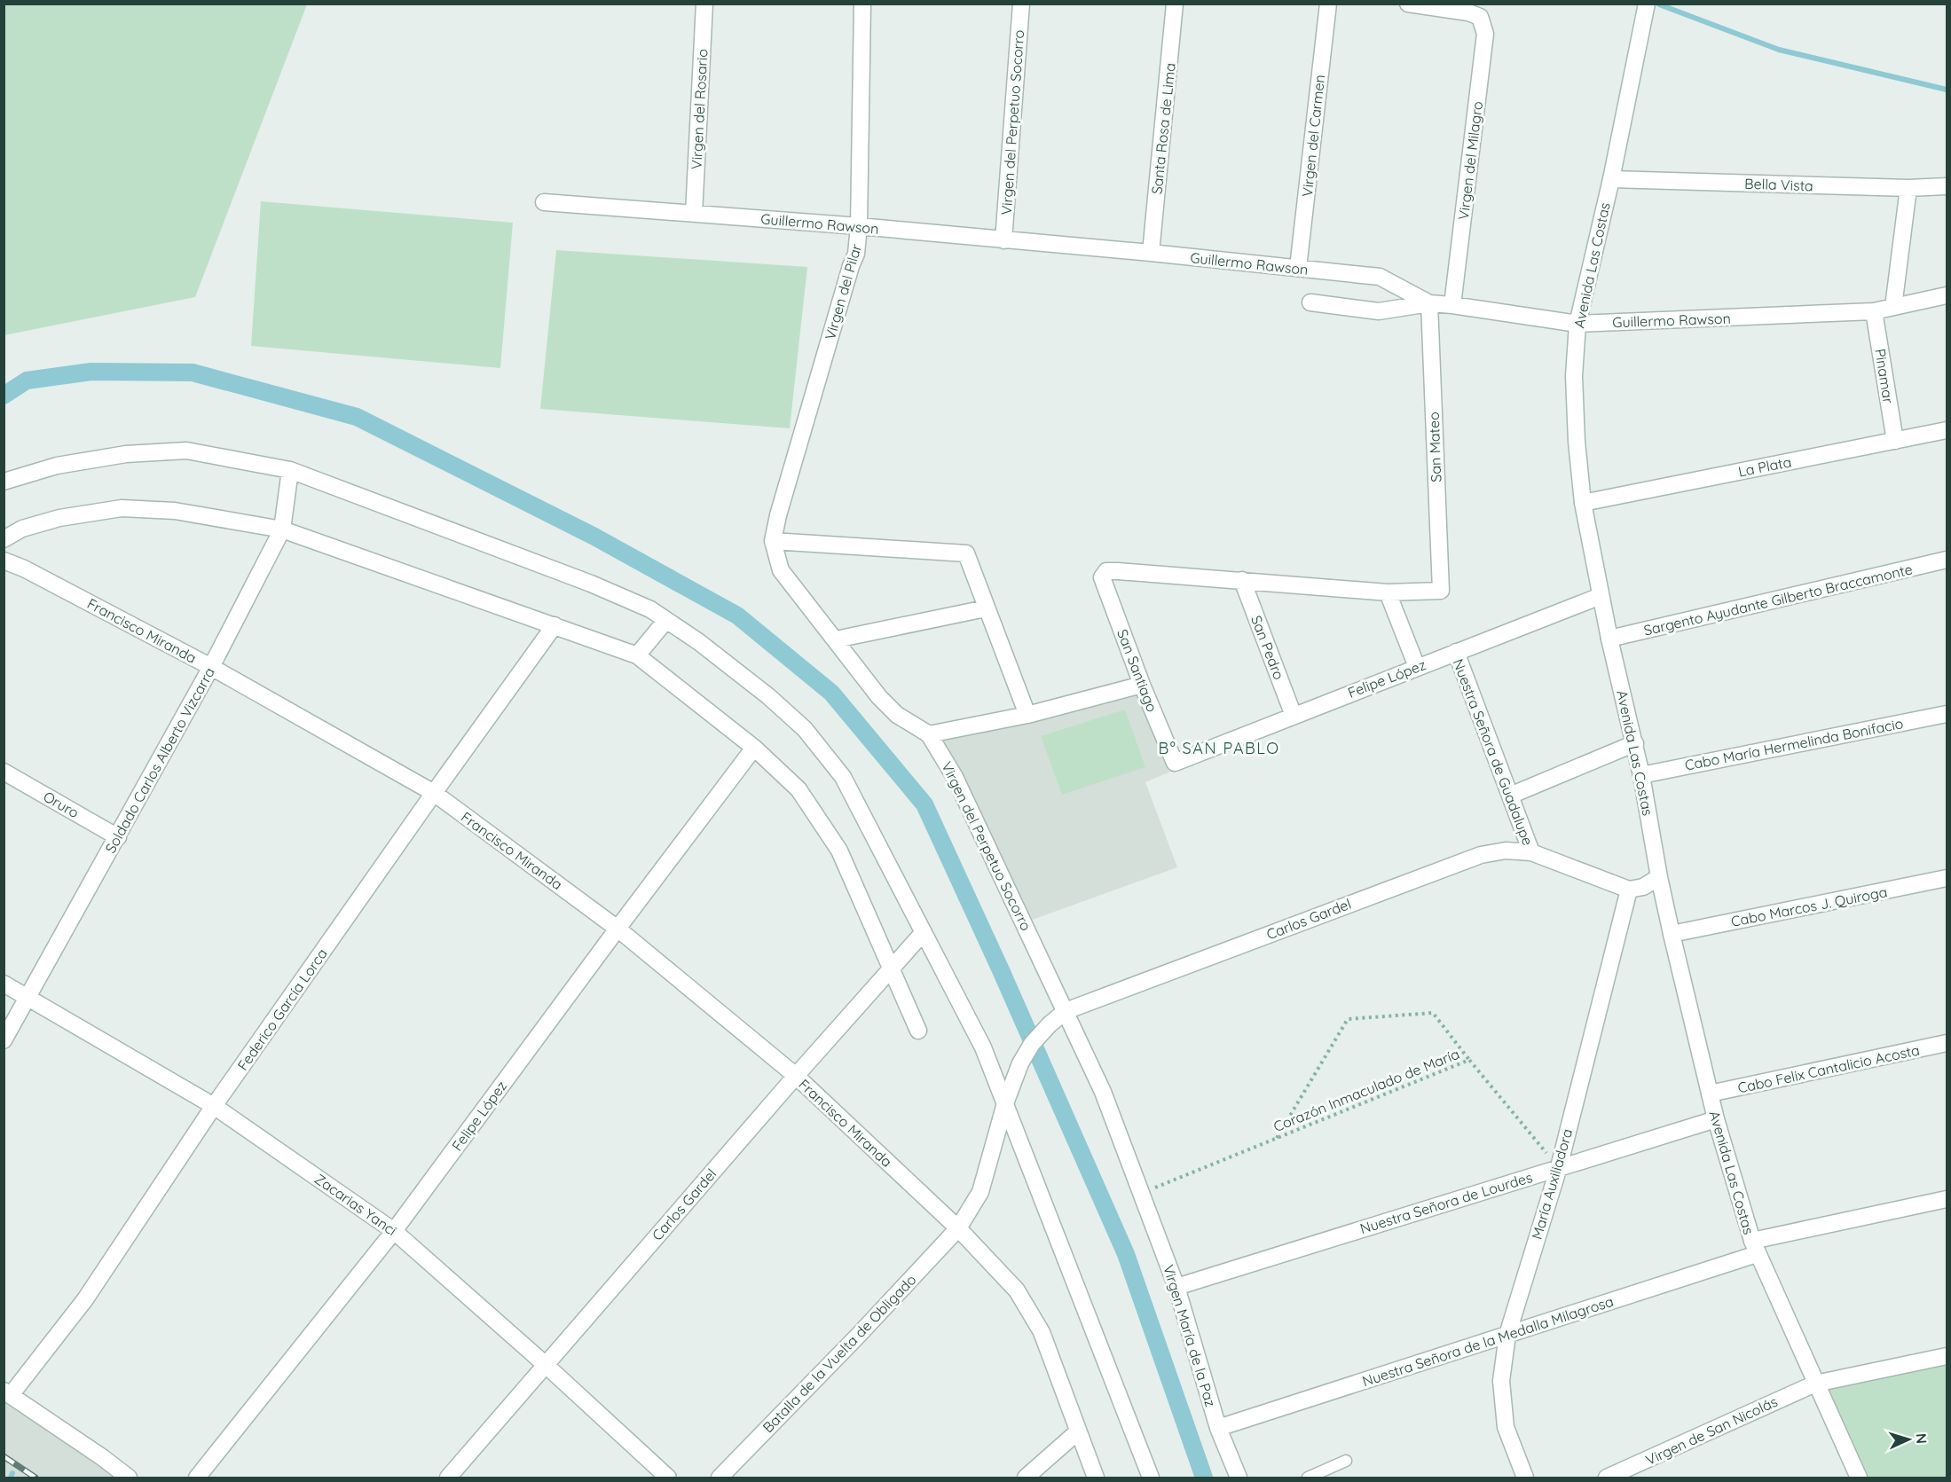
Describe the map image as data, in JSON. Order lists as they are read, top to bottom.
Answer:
{
  "streets": {
    "street": [
      "Virgen del Rosario",
      "Virgen del Perpetuo Socorro",
      "Santa Rosa de Lima",
      "Virgen del Carmen",
      "Virgen del Milagro",
      "Bella Vista",
      "Guillermo Rawson",
      "Avenida Las Costas",
      "Virgen del Pilar",
      "Pinamar",
      "San Mateo",
      "La Plata",
      "Sargento Ayudante Gilberto Braccamonte",
      "Francisco Miranda",
      "San Pedro",
      "San Santiago",
      "Felipe López",
      "Cabo María Hermelinda Bonifacio",
      "Nuestra Señora de Guadalupe",
      "Soldado Carlos Alberto Vizcarra",
      "Oruro",
      "Cabo Marcos J. Quiroga",
      "Carlos Gardel",
      "Federico García Lorca",
      "Cabo Felix Cantalicio Acosta",
      "María Auxiliadora",
      "Nuestra Señora de Lourdes",
      "Zacarias Yanci",
      "Virgen María de la Paz",
      "Nuestra Señora de la Medalla Milagrosa",
      "Batalla de la Vuelta de Obligado",
      "Virgen de San Nicolás"
    ],
    "path": ["Corazón Inmaculado de María"]
  },
  "crossings": [
    ["Virgen del Rosario", "Guillermo Rawson"],
    ["Virgen del Perpetuo Socorro", "Guillermo Rawson"],
    ["Virgen del Perpetuo Socorro", "Virgen del Pilar"],
    ["Virgen del Perpetuo Socorro", "Carlos Gardel"],
    ["Virgen del Perpetuo Socorro", "Corazón Inmaculado de María"],
    ["Virgen del Perpetuo Socorro", "Virgen María de la Paz"],
    ["Santa Rosa de Lima", "Guillermo Rawson"],
    ["Virgen del Carmen", "Guillermo Rawson"],
    ["Virgen del Milagro", "Guillermo Rawson"],
    ["Bella Vista", "Avenida Las Costas"],
    ["Guillermo Rawson", "Avenida Las Costas"],
    ["Guillermo Rawson", "Virgen del Pilar"],
    ["Guillermo Rawson", "Pinamar"],
    ["Guillermo Rawson", "San Mateo"],
    ["Avenida Las Costas", "La Plata"],
    ["Avenida Las Costas", "Sargento Ayudante Gilberto Braccamonte"],
    ["Avenida Las Costas", "Felipe López"],
    ["Avenida Las Costas", "Cabo María Hermelinda Bonifacio"],
    ["Avenida Las Costas", "Cabo Marcos J. Quiroga"],
    ["Avenida Las Costas", "Cabo Felix Cantalicio Acosta"],
    ["Avenida Las Costas", "Nuestra Señora de Lourdes"],
    ["Avenida Las Costas", "Nuestra Señora de la Medalla Milagrosa"],
    ["Avenida Las Costas", "Virgen de San Nicolás"],
    ["Pinamar", "La Plata"],
    ["Francisco Miranda", "Felipe López"],
    ["Francisco Miranda", "Soldado Carlos Alberto Vizcarra"],
    ["Francisco Miranda", "Carlos Gardel"],
    ["Francisco Miranda", "Federico García Lorca"],
    ["Francisco Miranda", "Batalla de la Vuelta de Obligado"],
    ["San Pedro", "San Santiago"],
    ["San Pedro", "Felipe López"],
    ["San Santiago", "Felipe López"],
    ["Felipe López", "Nuestra Señora de Guadalupe"],
    ["Felipe López", "Zacarias Yanci"],
    ["Nuestra Señora de Guadalupe", "Carlos Gardel"],
    ["Soldado Carlos Alberto Vizcarra", "Oruro"],
    ["Soldado Carlos Alberto Vizcarra", "Zacarias Yanci"],
    ["Carlos Gardel", "María Auxiliadora"],
    ["Carlos Gardel", "Zacarias Yanci"],
    ["Carlos Gardel", "Batalla de la Vuelta de Obligado"],
    ["Federico García Lorca", "Zacarias Yanci"],
    ["Corazón Inmaculado de María", "María Auxiliadora"],
    ["Corazón Inmaculado de María", "Nuestra Señora de Lourdes"],
    ["Corazón Inmaculado de María", "Virgen María de la Paz"],
    ["María Auxiliadora", "Nuestra Señora de Lourdes"],
    ["María Auxiliadora", "Nuestra Señora de la Medalla Milagrosa"],
    ["Nuestra Señora de Lourdes", "Virgen María de la Paz"],
    ["Virgen María de la Paz", "Nuestra Señora de la Medalla Milagrosa"]
  ],
  "districts": ["B° SAN PABLO"],
  "north": "right"
}
